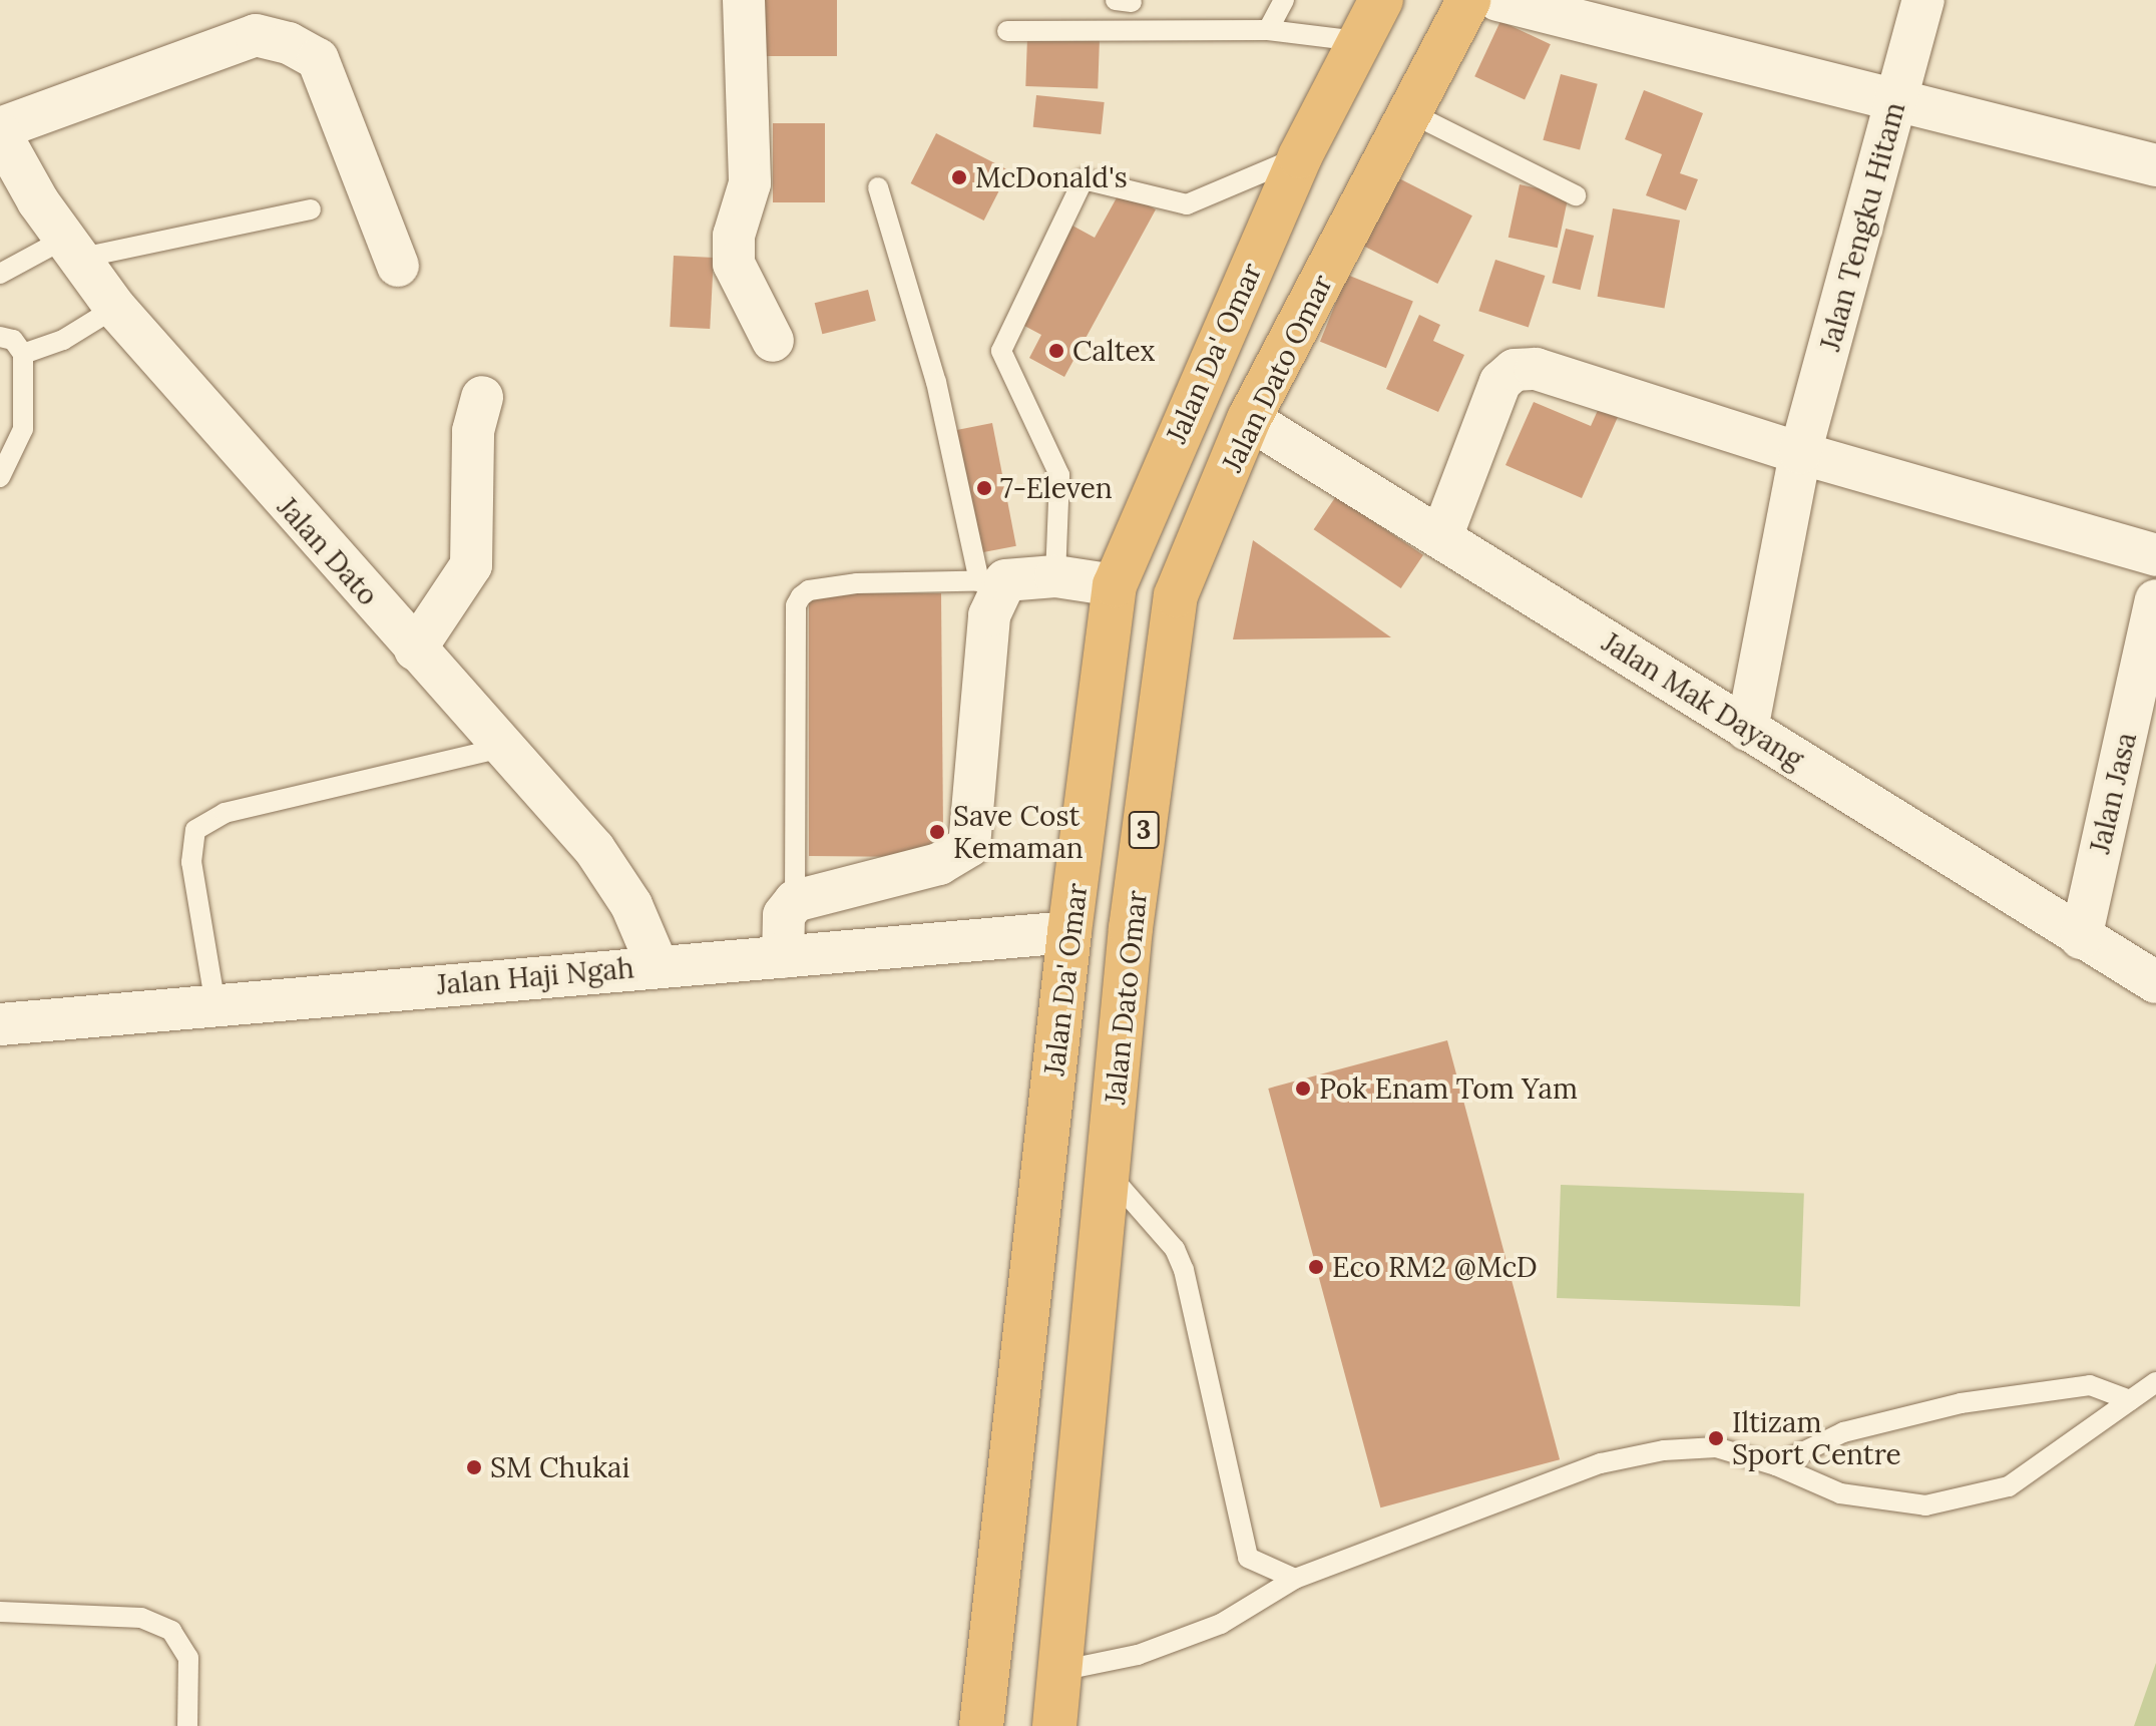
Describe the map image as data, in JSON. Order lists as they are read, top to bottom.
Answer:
{
  "streets": {
    "highway": ["Jalan Da' Omar", "Jalan Dato Omar", "3"],
    "street": [
      "Jalan Tengku Hitam",
      "Jalan Dato",
      "Jalan Mak Dayang",
      "Jalan Jasa",
      "Jalan Haji Ngah"
    ]
  },
  "crossings": [
    ["Jalan Tengku Hitam", "Jalan Mak Dayang"],
    ["Jalan Da' Omar", "Jalan Haji Ngah"],
    ["Jalan Dato Omar", "Jalan Mak Dayang"],
    ["Jalan Dato", "Jalan Haji Ngah"],
    ["Jalan Mak Dayang", "Jalan Jasa"]
  ],
  "places": [
    "McDonald's",
    "Caltex",
    "7-Eleven",
    "Save Cost Kemaman",
    "Pok Enam Tom Yam",
    "Eco RM2 @McD",
    "Iltizam Sport Centre",
    "SM Chukai"
  ]
}
